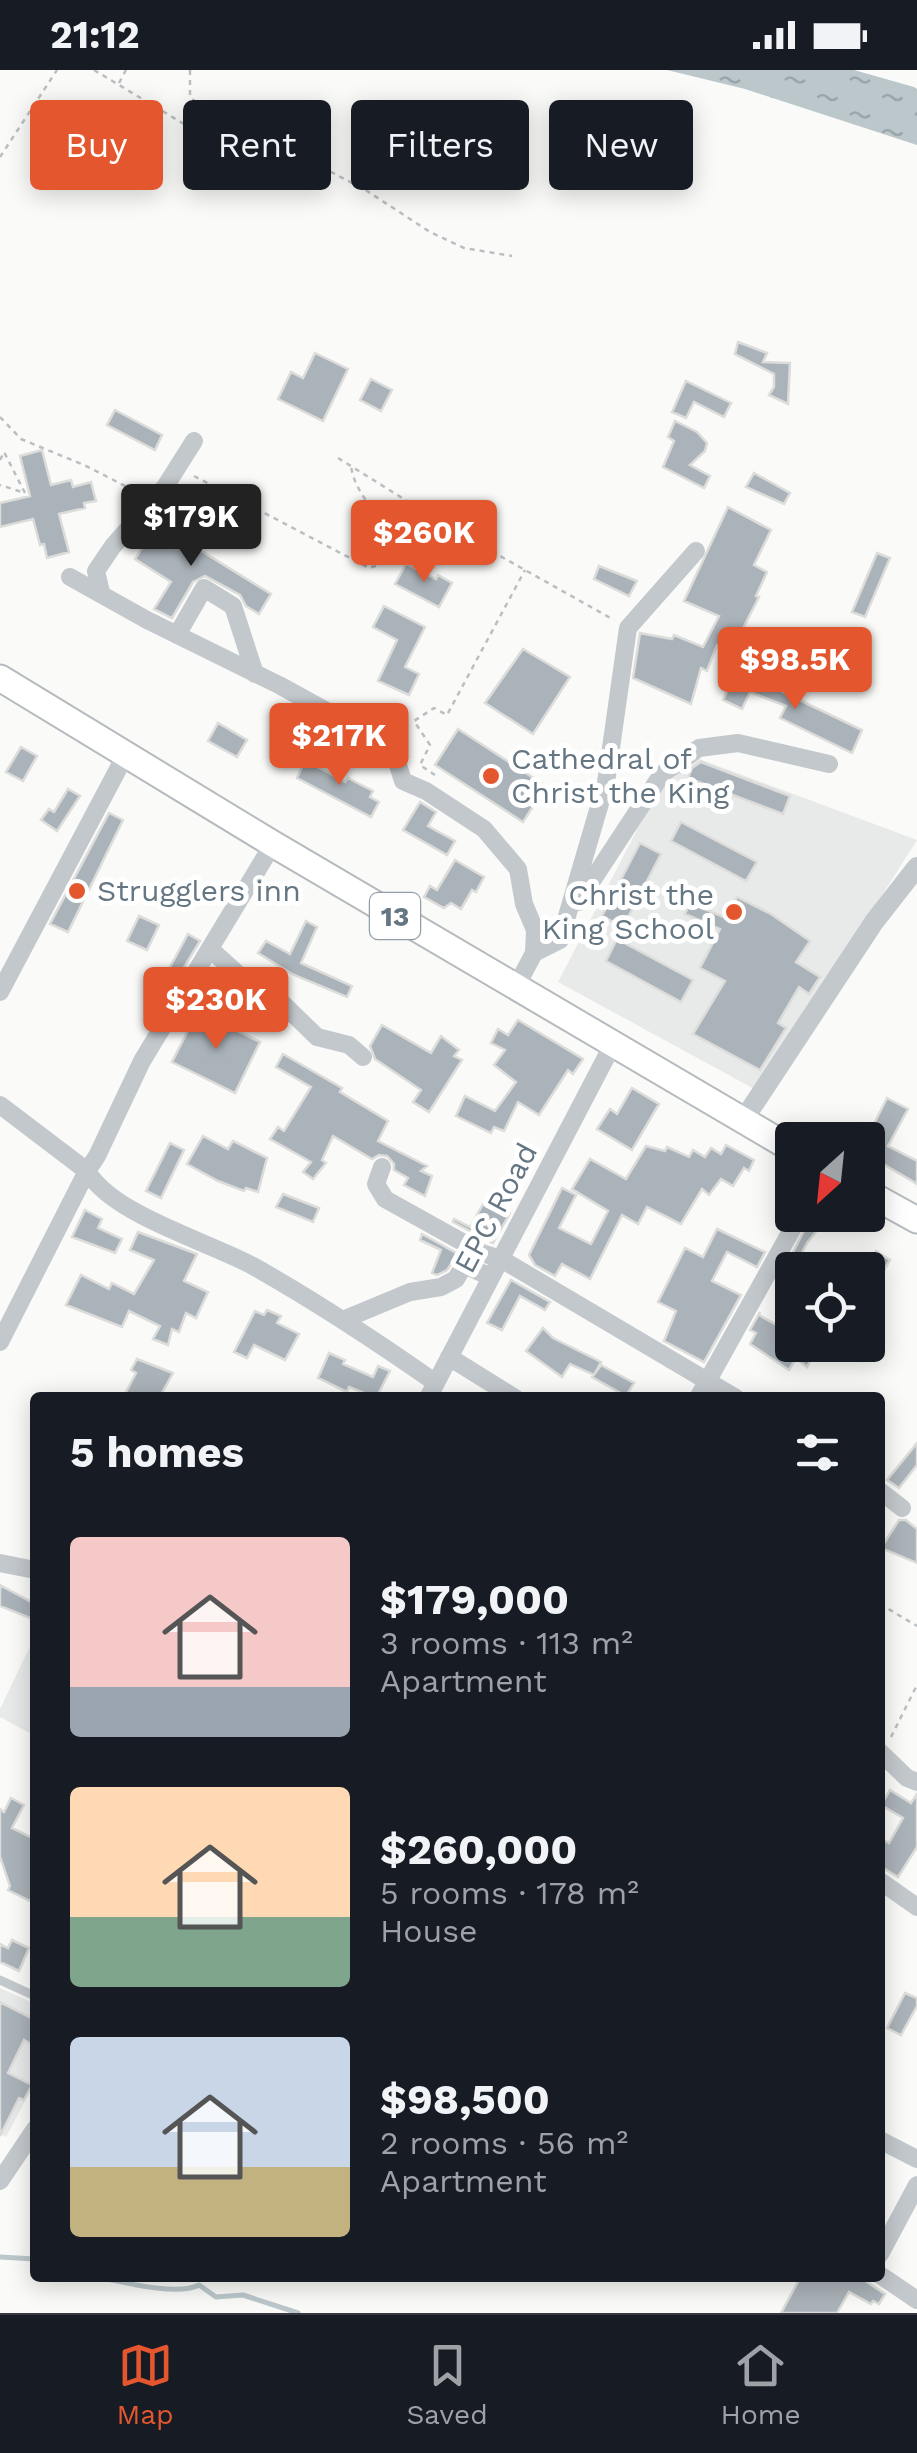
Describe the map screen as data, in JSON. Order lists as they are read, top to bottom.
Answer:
{
  "streets": {
    "main road": ["13"],
    "street": ["EPC Road"]
  },
  "crossings": [
    ["13", "EPC Road"]
  ],
  "places": ["Cathedral of Christ the King", "Strugglers inn", "Christ the King School"],
  "north": "bottom left",
  "page": {
    "status": "21:12",
    "chip": [
      "Buy",
      "Rent",
      "Filters",
      "New"
    ],
    "price": [
      "$179K",
      "$260K",
      "$98.5K",
      "$217K",
      "$230K"
    ],
    "heading": "5 homes",
    "list": [
      {
        "name": "$179,000",
        "note": "3 rooms · 113 m² · Apartment"
      },
      {
        "name": "$260,000",
        "note": "5 rooms · 178 m² · House"
      },
      {
        "name": "$98,500",
        "note": "2 rooms · 56 m² · Apartment"
      }
    ],
    "tabs": ["Map", "Saved", "Home"]
  }
}
